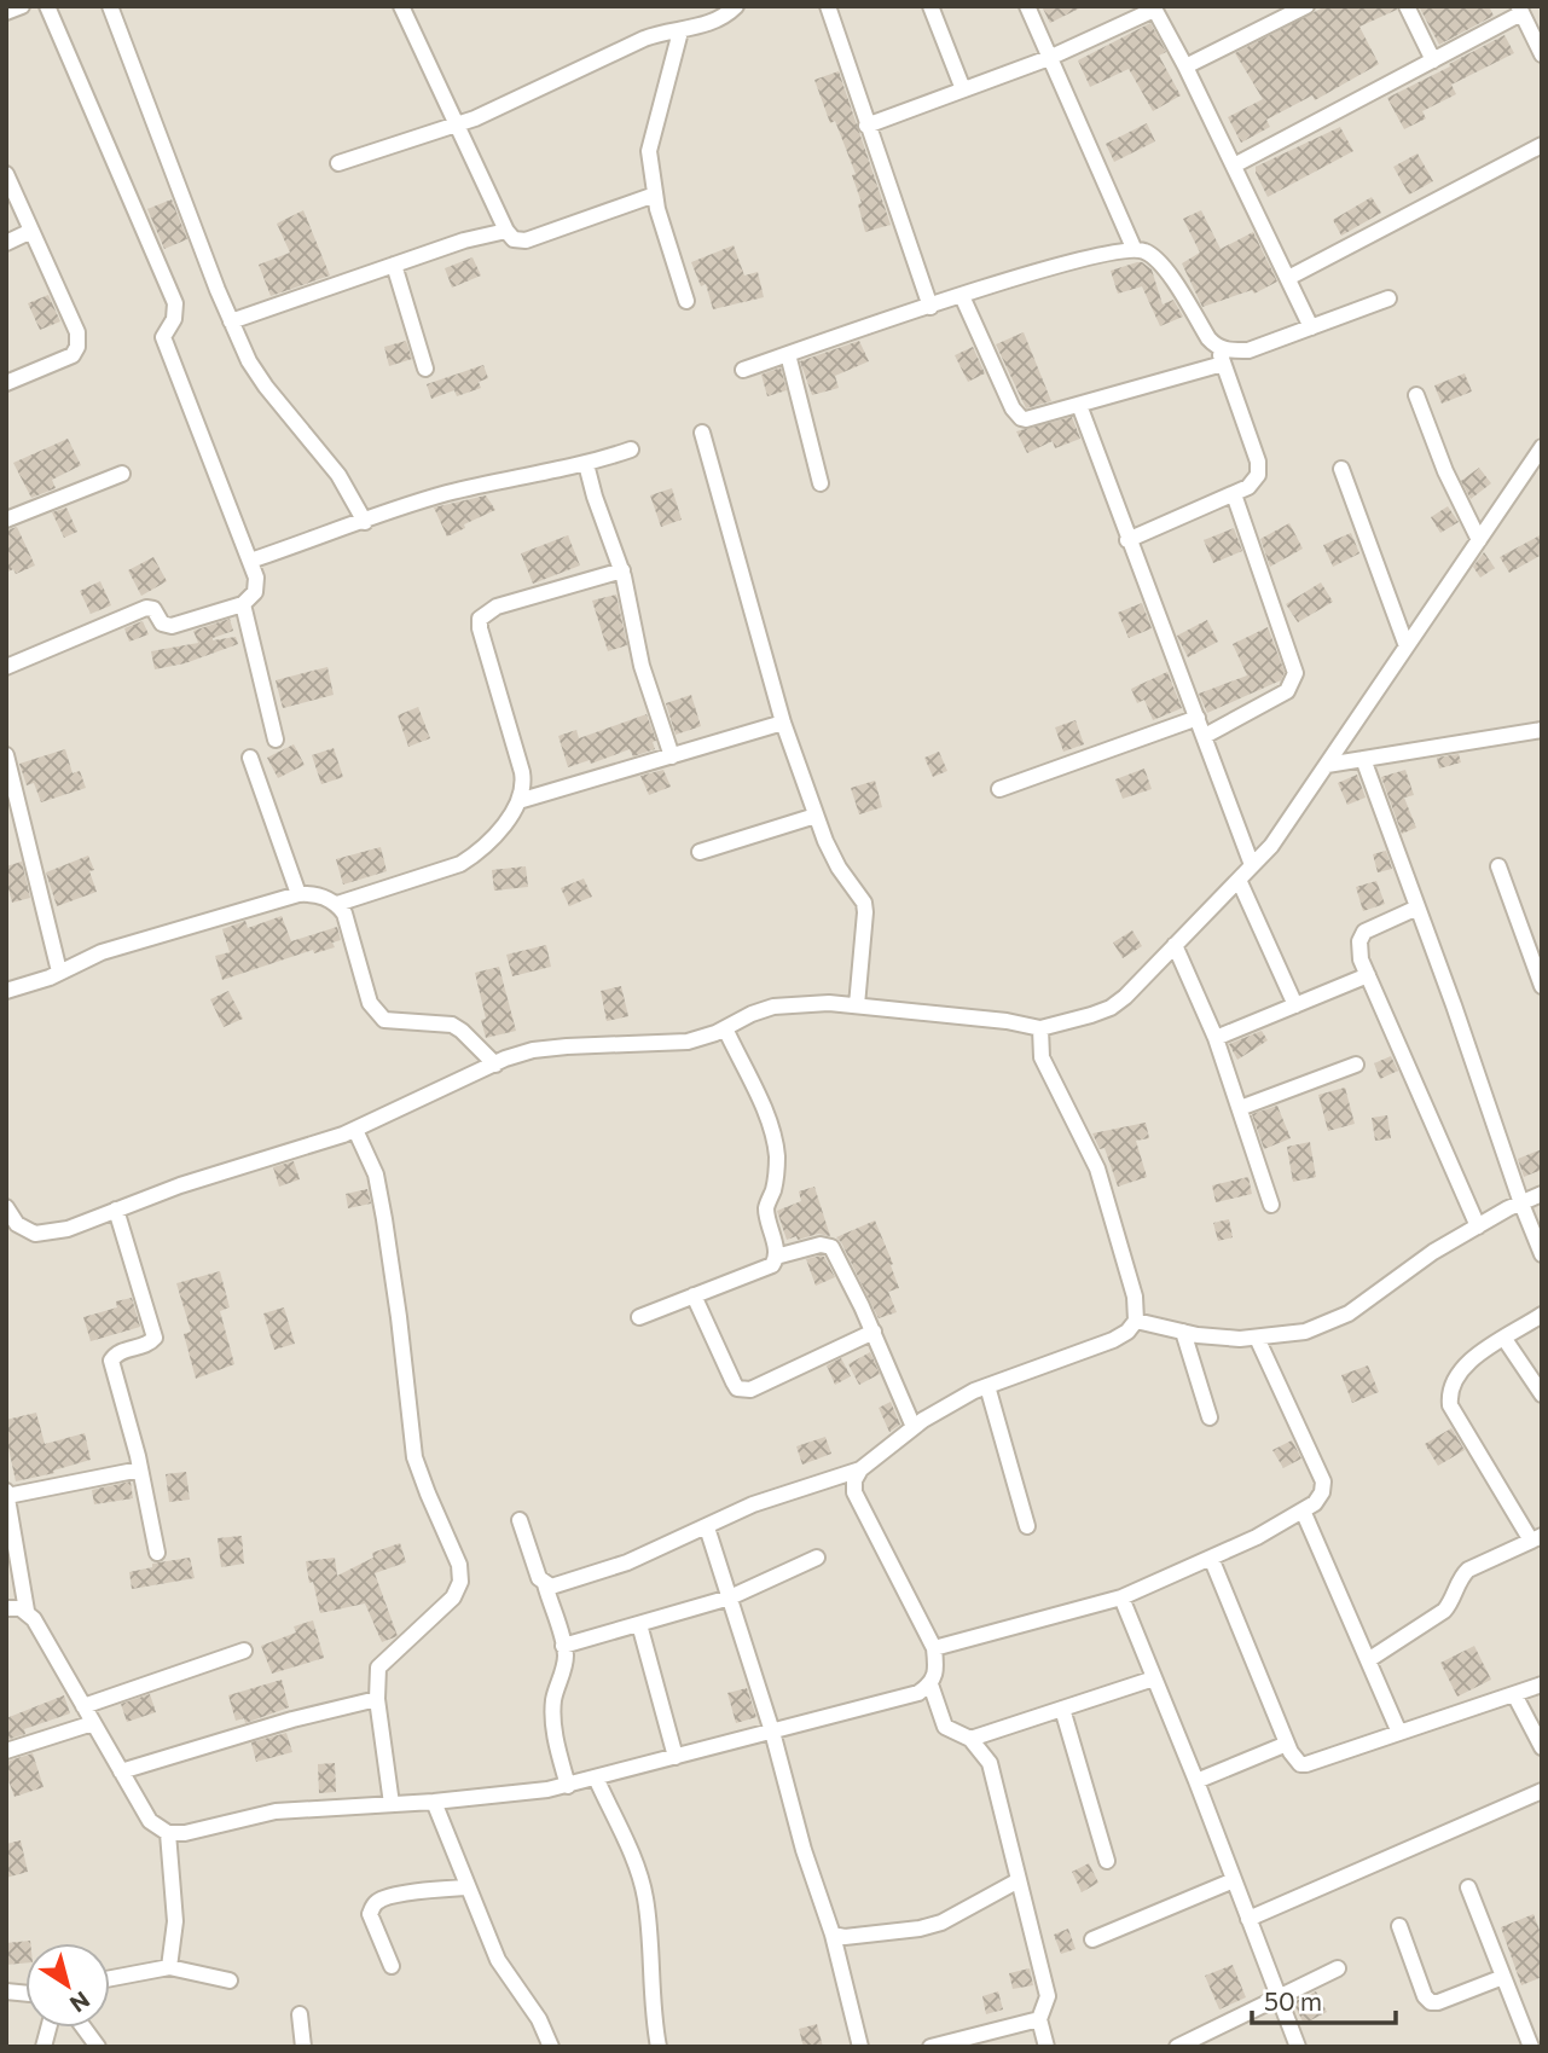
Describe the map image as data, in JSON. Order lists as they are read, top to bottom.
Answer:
{
  "scale_bar": "50 m",
  "north": "bottom right"
}
